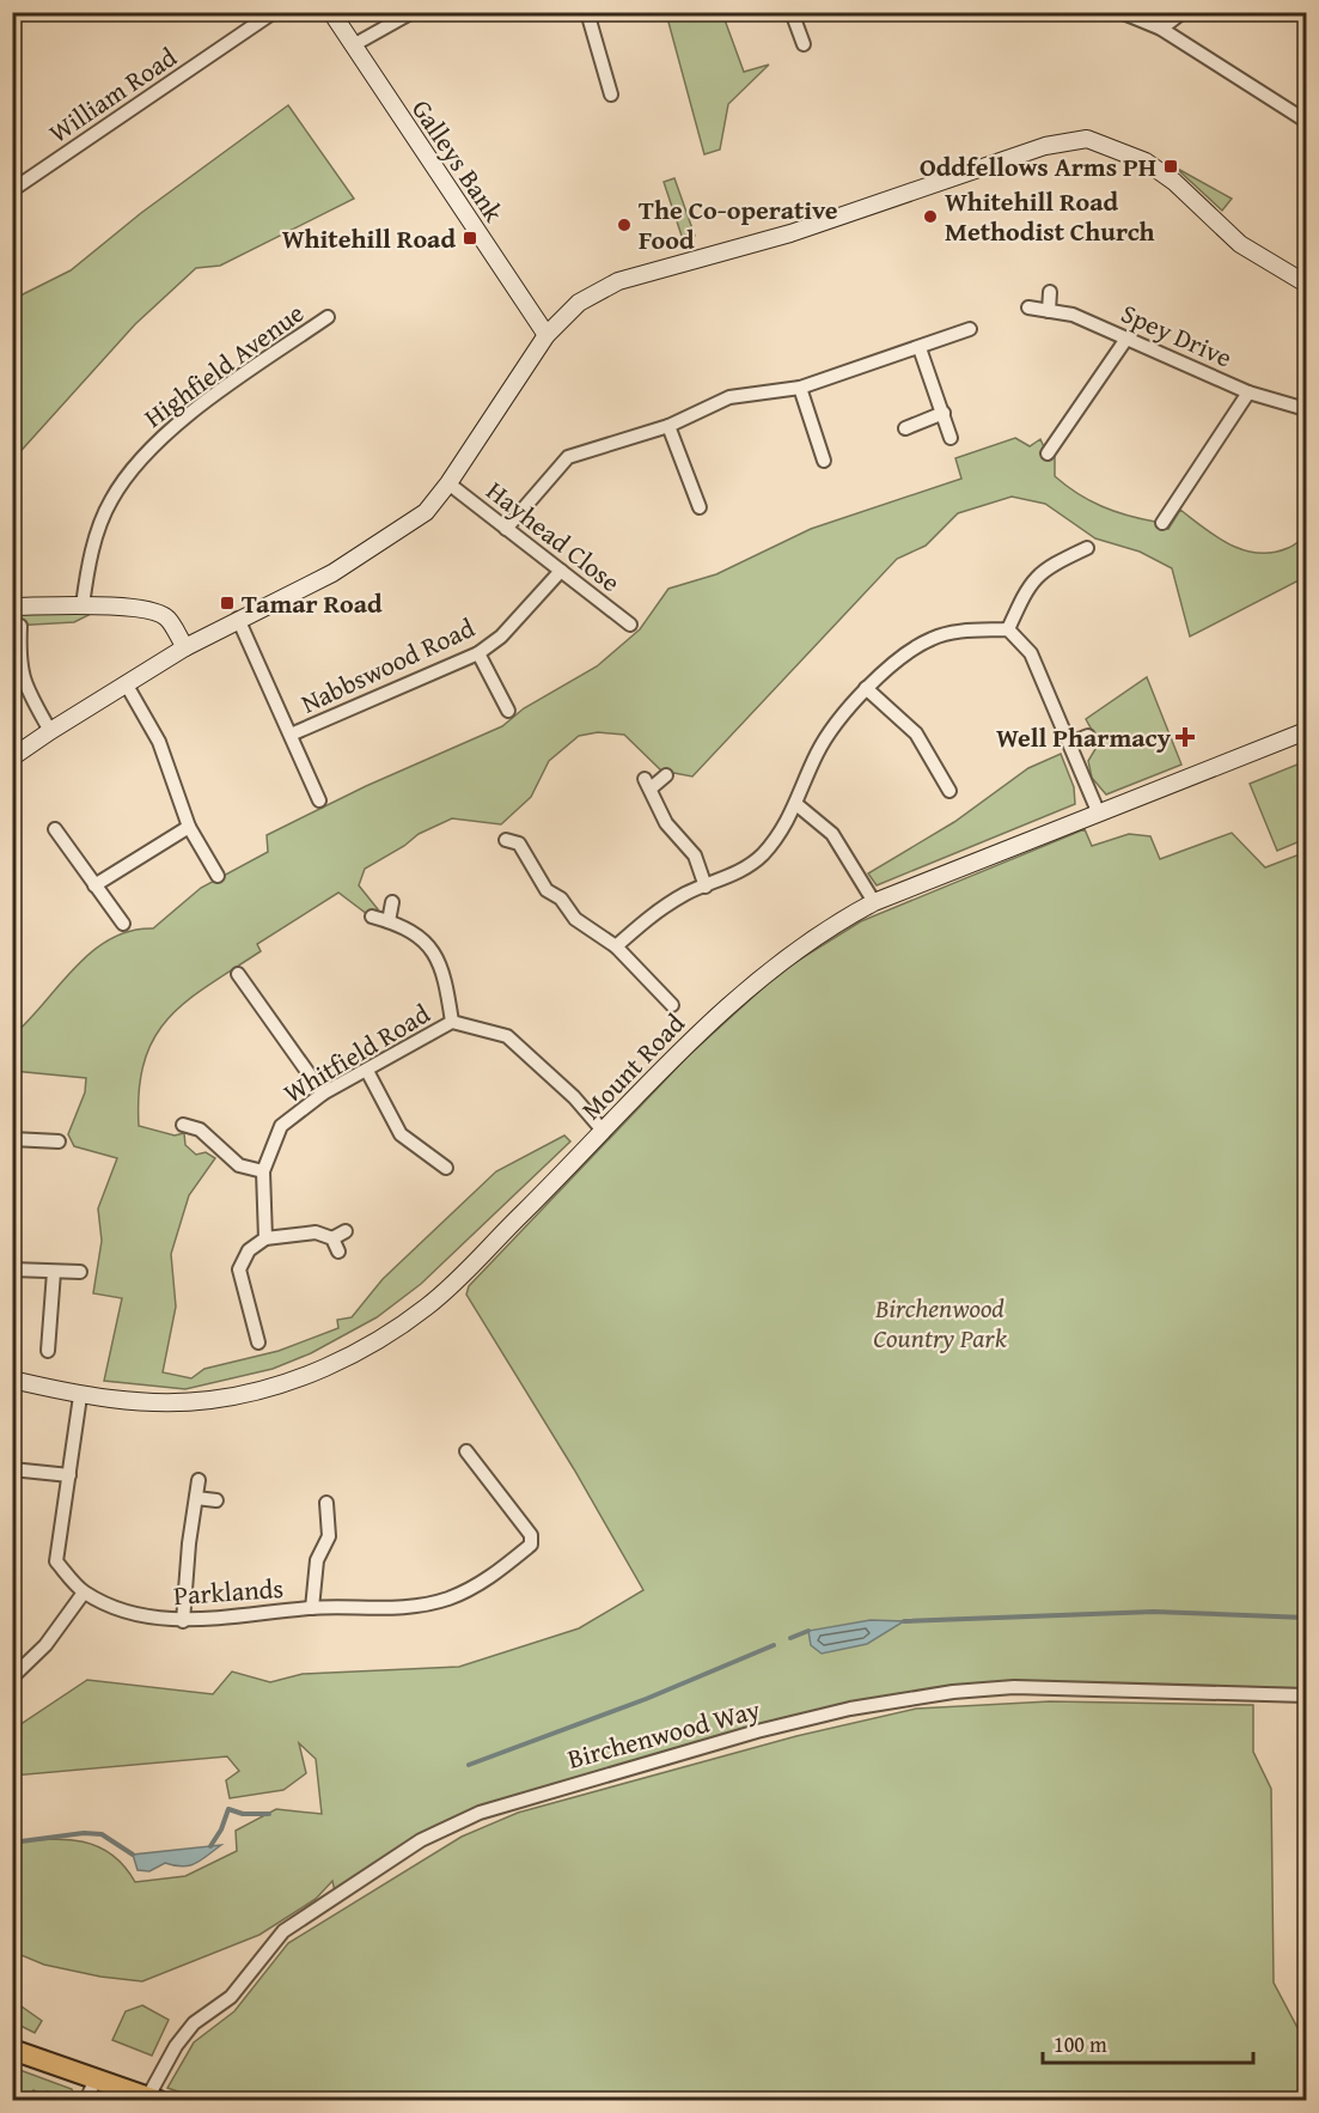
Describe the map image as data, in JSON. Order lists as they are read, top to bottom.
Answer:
{
  "streets": {
    "street": [
      "William Road",
      "Galleys Bank",
      "Spey Drive",
      "Highfield Avenue",
      "Hayhead Close",
      "Nabbswood Road",
      "Whitfield Road",
      "Mount Road",
      "Parklands",
      "Birchenwood Way"
    ]
  },
  "crossings": [
    ["Hayhead Close", "Nabbswood Road"],
    ["Whitfield Road", "Mount Road"],
    ["Mount Road", "Parklands"]
  ],
  "parks": ["Birchenwood Country Park"],
  "places": {
    "transit": ["Oddfellows Arms PH", "Whitehill Road", "Tamar Road"],
    "other": ["Whitehill Road Methodist Church", "The Co-operative Food"],
    "health": ["Well Pharmacy"]
  },
  "scale_bar": "100 m"
}
